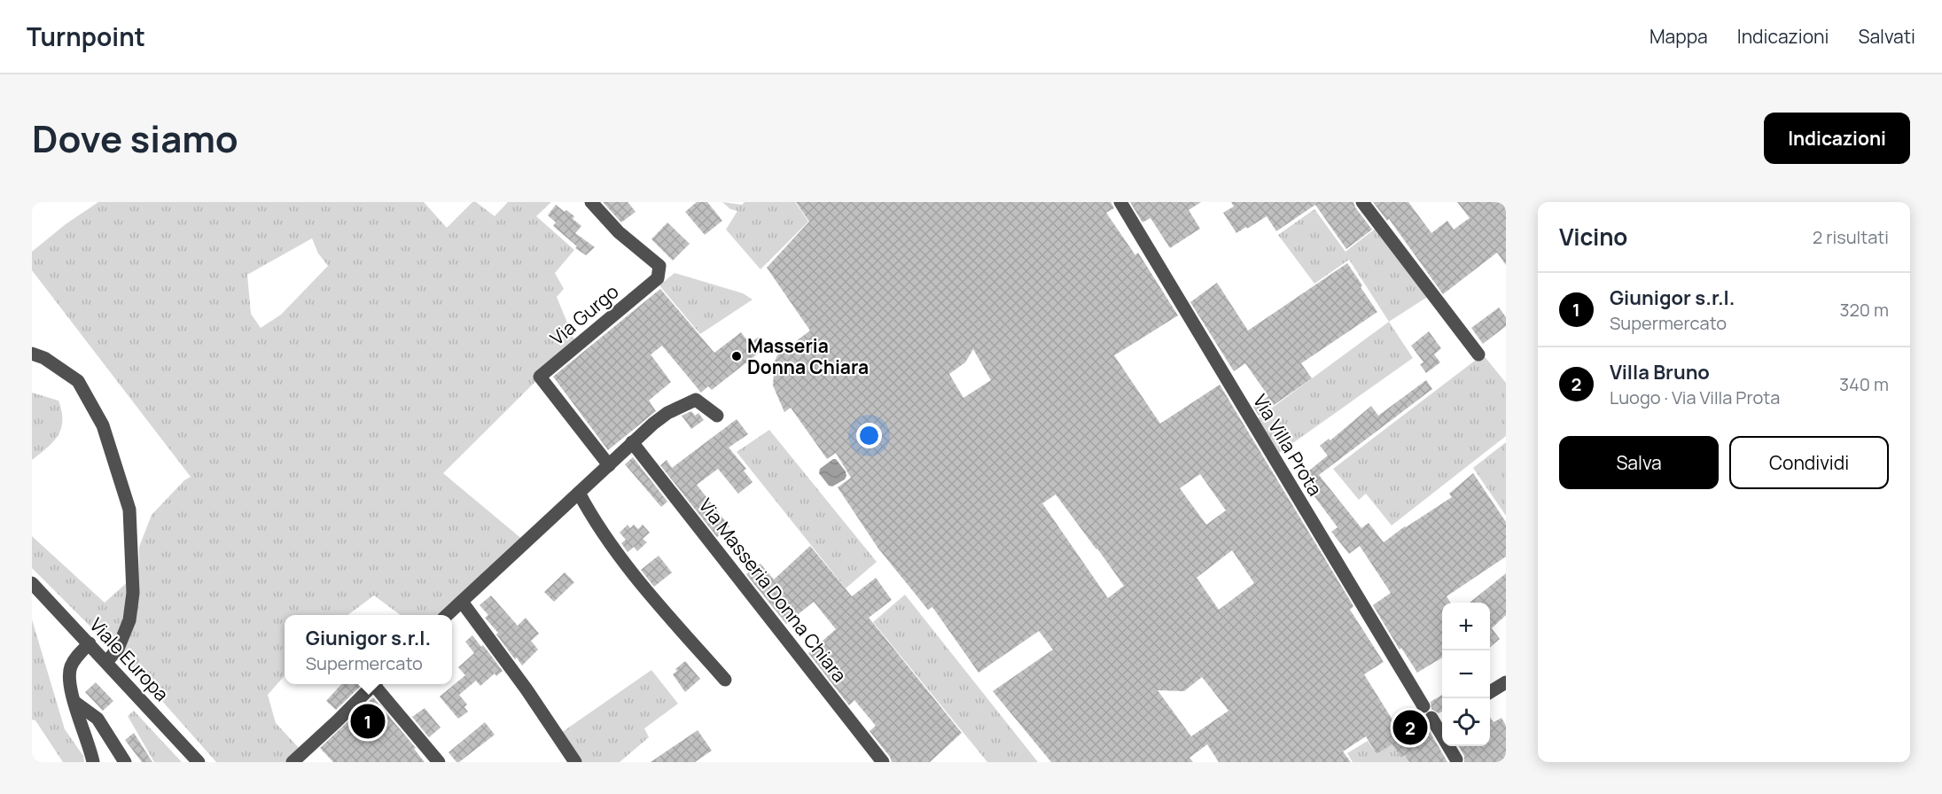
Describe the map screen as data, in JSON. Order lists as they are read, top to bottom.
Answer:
{
  "streets": {
    "street": [
      "Via Gurgo",
      "Via Villa Prota",
      "Via Masseria Donna Chiara",
      "Viale Europa"
    ]
  },
  "places": ["Masseria Donna Chiara"],
  "page": {
    "header": "Turnpoint",
    "nav": ["Mappa", "Indicazioni", "Salvati"],
    "title": "Dove siamo",
    "buttons": [
      "Indicazioni",
      ["Salva", "Condividi"]
    ],
    "heading": ["Vicino", "2 risultati"],
    "list": [
      {
        "mark": "1",
        "name": "Giunigor s.r.l.",
        "note": "Supermercato",
        "value": "320 m"
      },
      {
        "mark": "2",
        "name": "Villa Bruno",
        "note": "Luogo · Via Villa Prota",
        "value": "340 m"
      }
    ],
    "map_buttons": ["+", "−"],
    "popup": ["Giunigor s.r.l.", "Supermercato"],
    "pins": ["1", "2"]
  }
}
